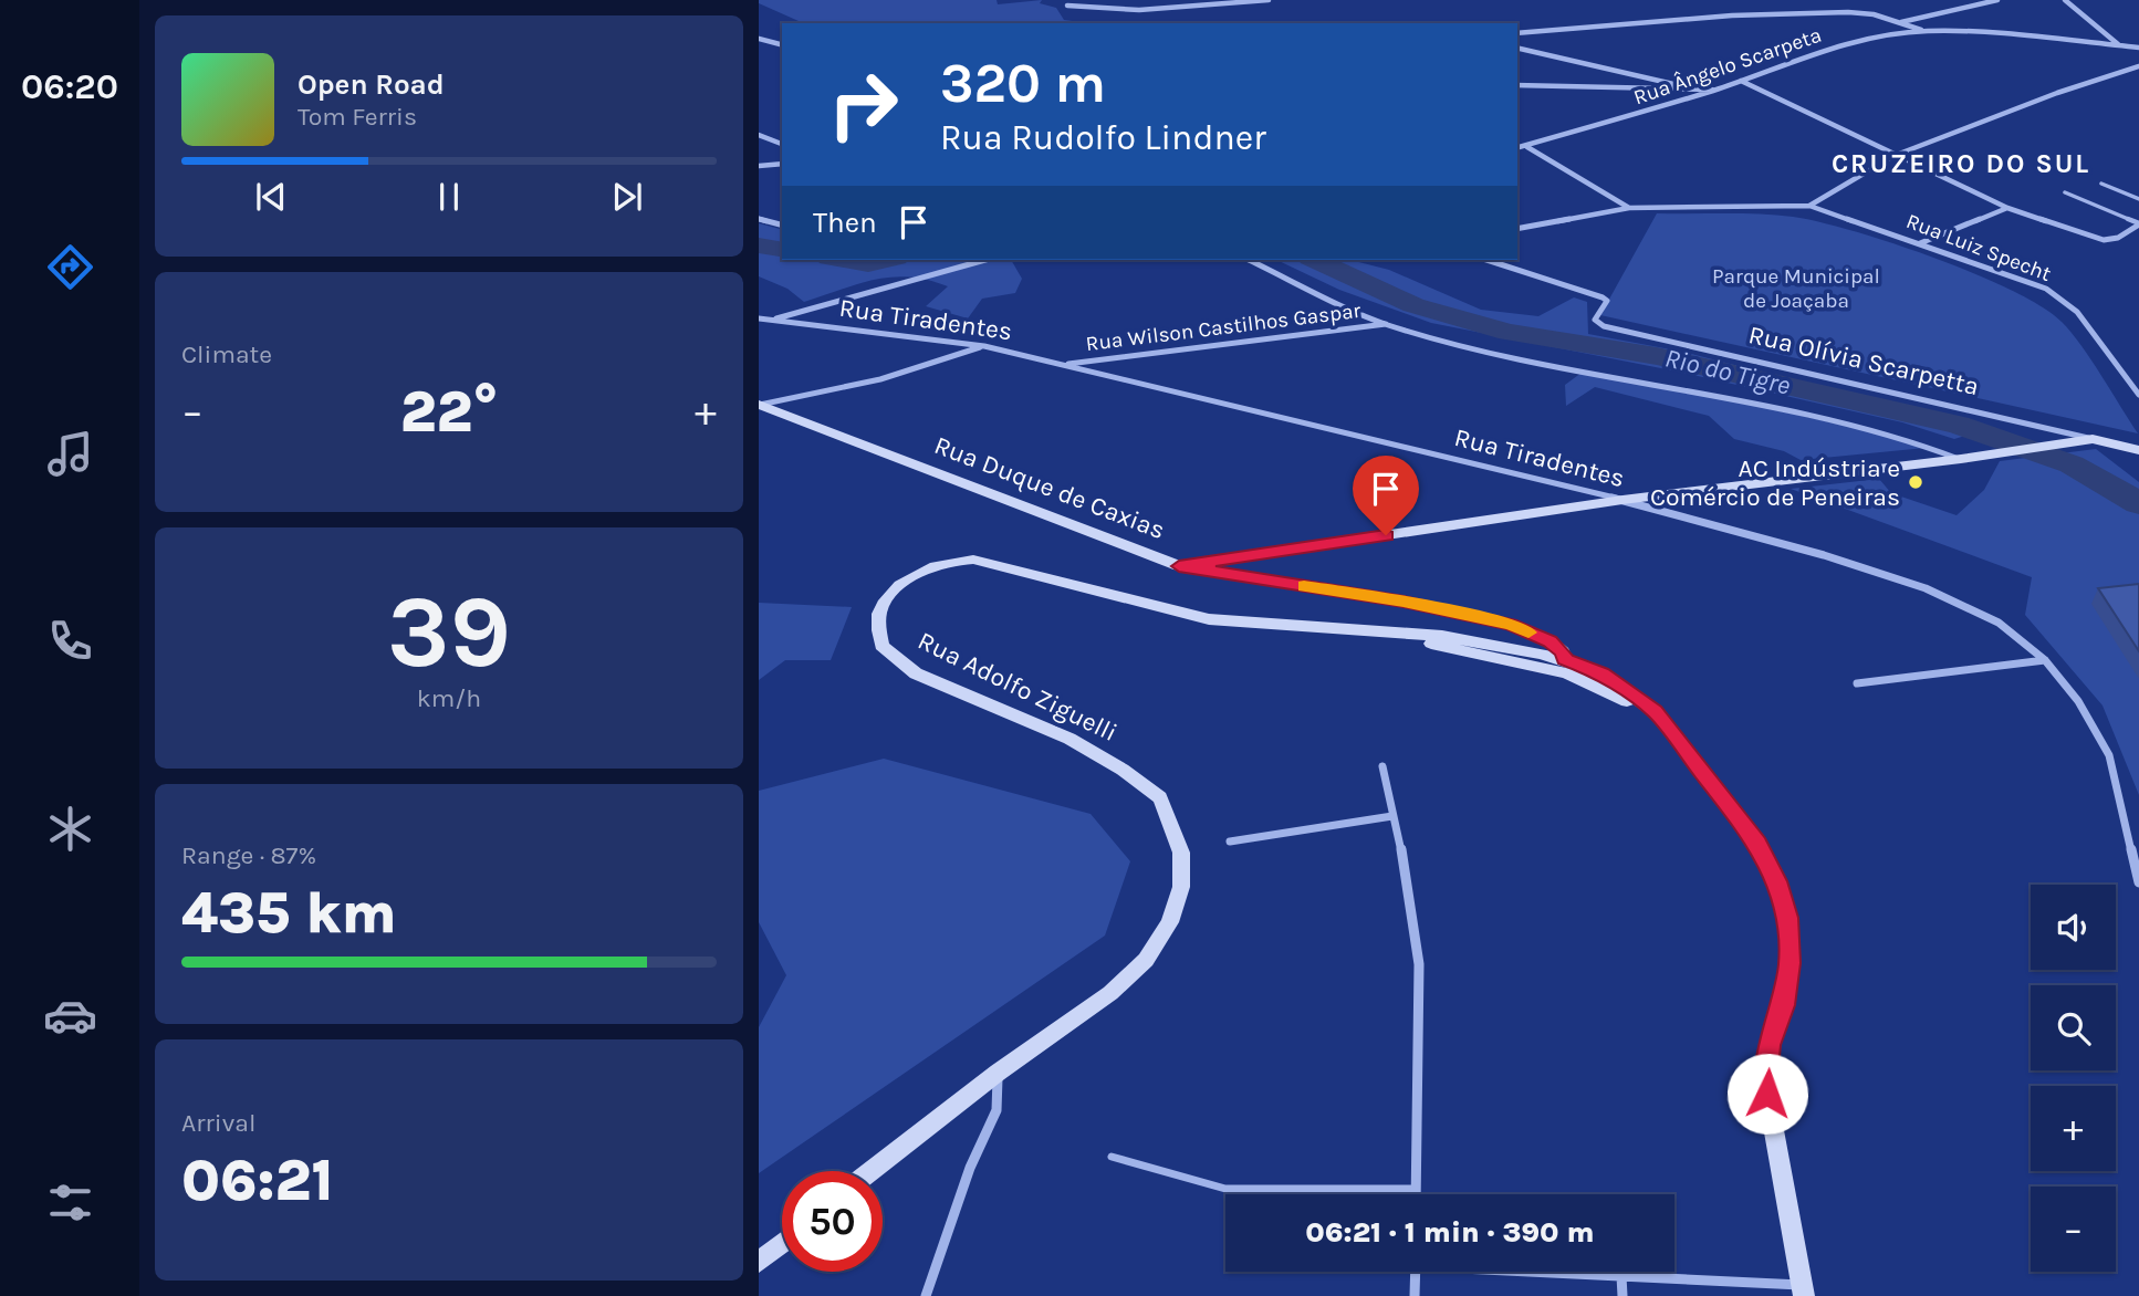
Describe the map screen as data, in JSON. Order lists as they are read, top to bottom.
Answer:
{
  "streets": {
    "main road": ["Rua Olívia Scarpetta", "Rua Duque de Caxias", "Rua Adolfo Ziguelli"],
    "street": [
      "Rua Ângelo Scarpeta",
      "Rua Luiz Specht",
      "Rua Tiradentes",
      "Rua Wilson Castilhos Gaspar"
    ]
  },
  "crossings": [
    ["Rua Tiradentes", "Rua Wilson Castilhos Gaspar"],
    ["Rua Duque de Caxias", "Rua Adolfo Ziguelli"]
  ],
  "districts": ["CRUZEIRO DO SUL"],
  "water": ["Rio do Tigre"],
  "parks": ["Parque Municipal de Joaçaba"],
  "places": ["AC Indústria e Comércio de Peneiras"],
  "page": {
    "tabs": "06:20",
    "turn": ["320 m", "Rua Rudolfo Lindner"],
    "song": ["Open Road", "Tom Ferris"],
    "then": "Then",
    "tile": [
      "Climate",
      ["39", "km/h"],
      ["Range · 87%", "435 km"],
      ["Arrival", "06:21"]
    ],
    "heat": ["−", "22°", "+"],
    "map_buttons": ["+", "−"],
    "limit": "50",
    "trip": "06:21 · 1 min · 390 m"
  }
}
